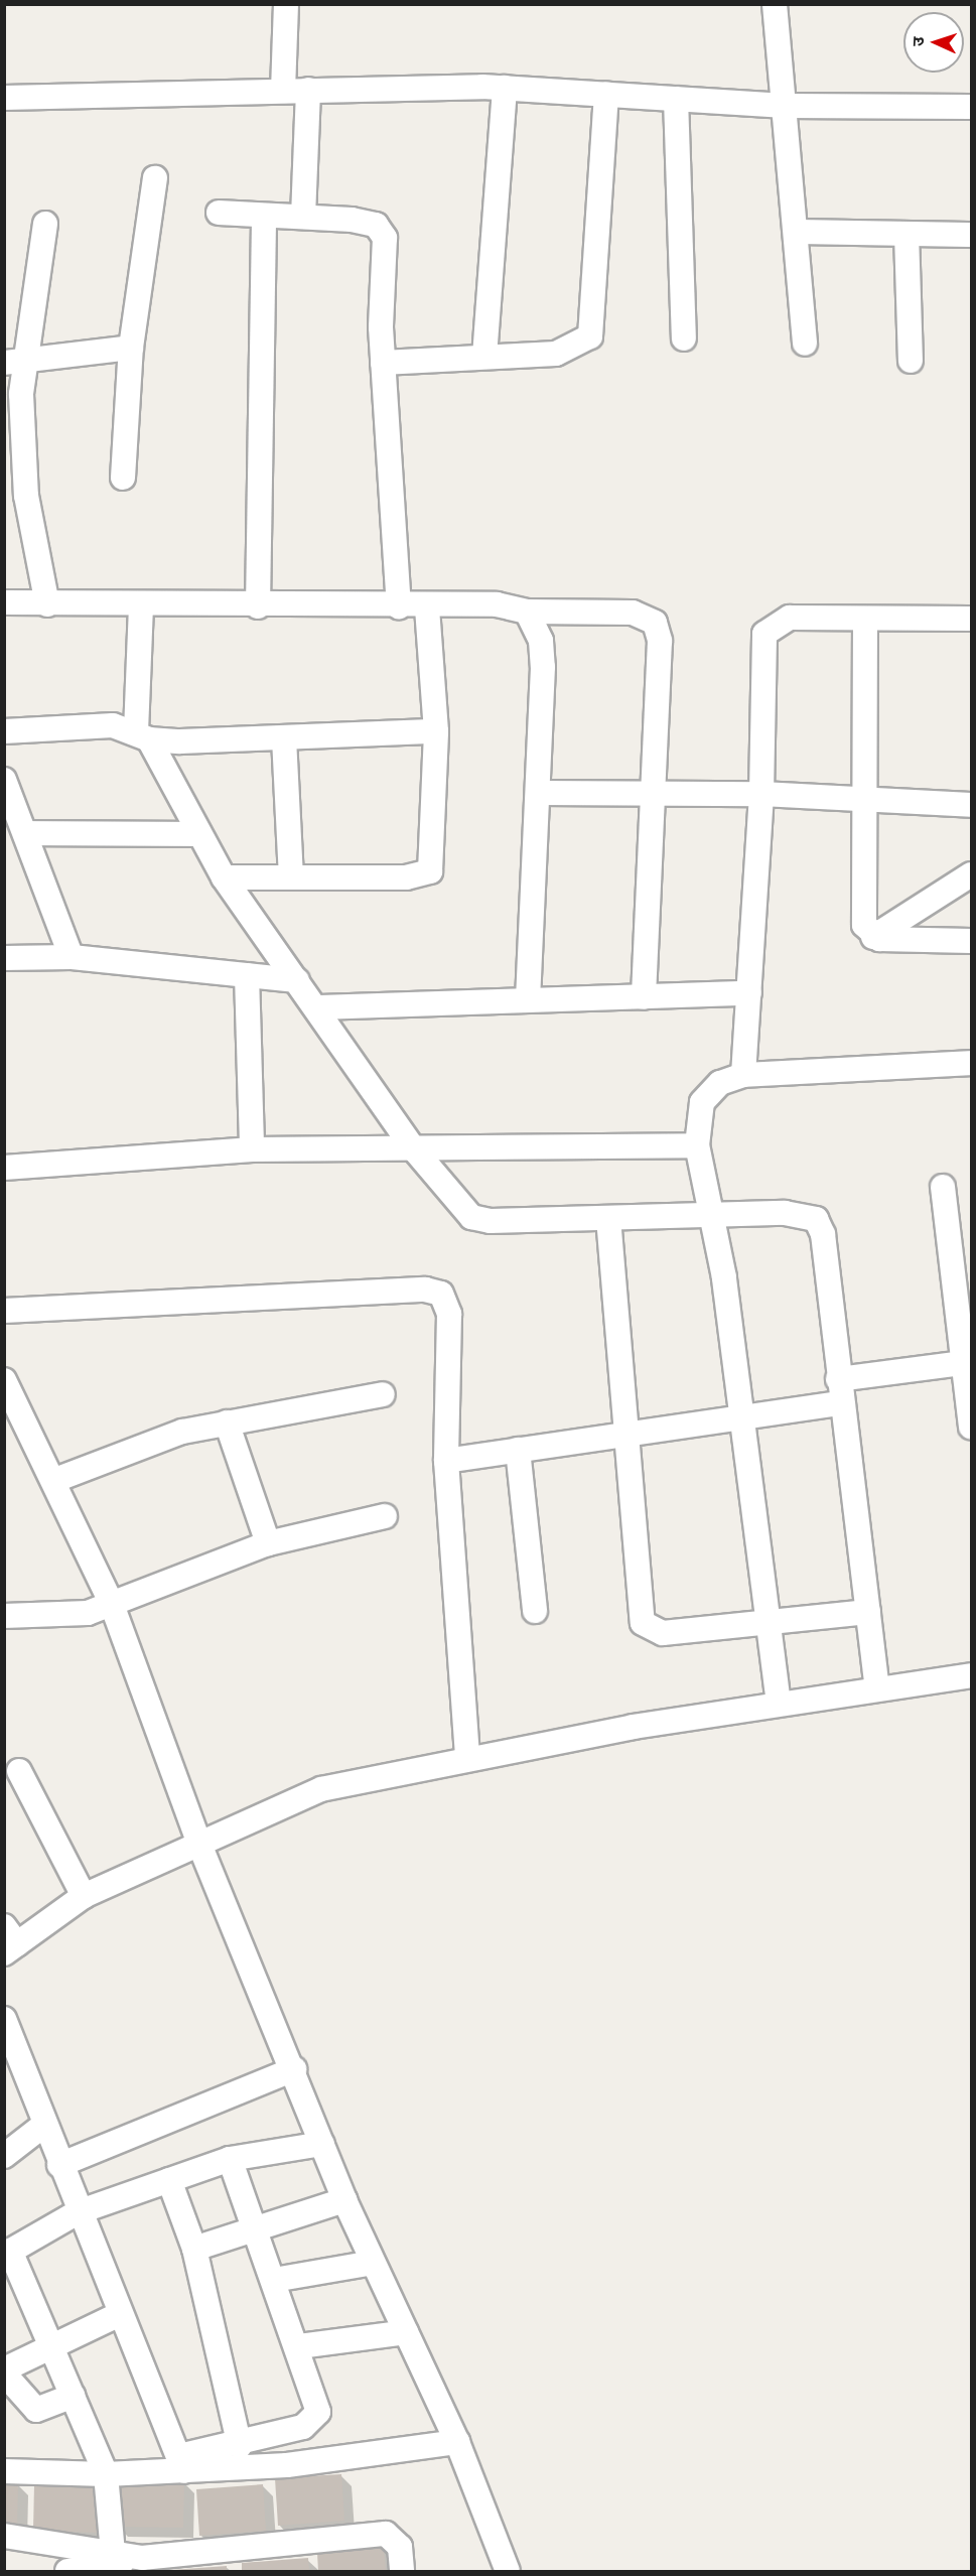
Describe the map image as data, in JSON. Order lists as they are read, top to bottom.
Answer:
{
  "north": "left"
}
